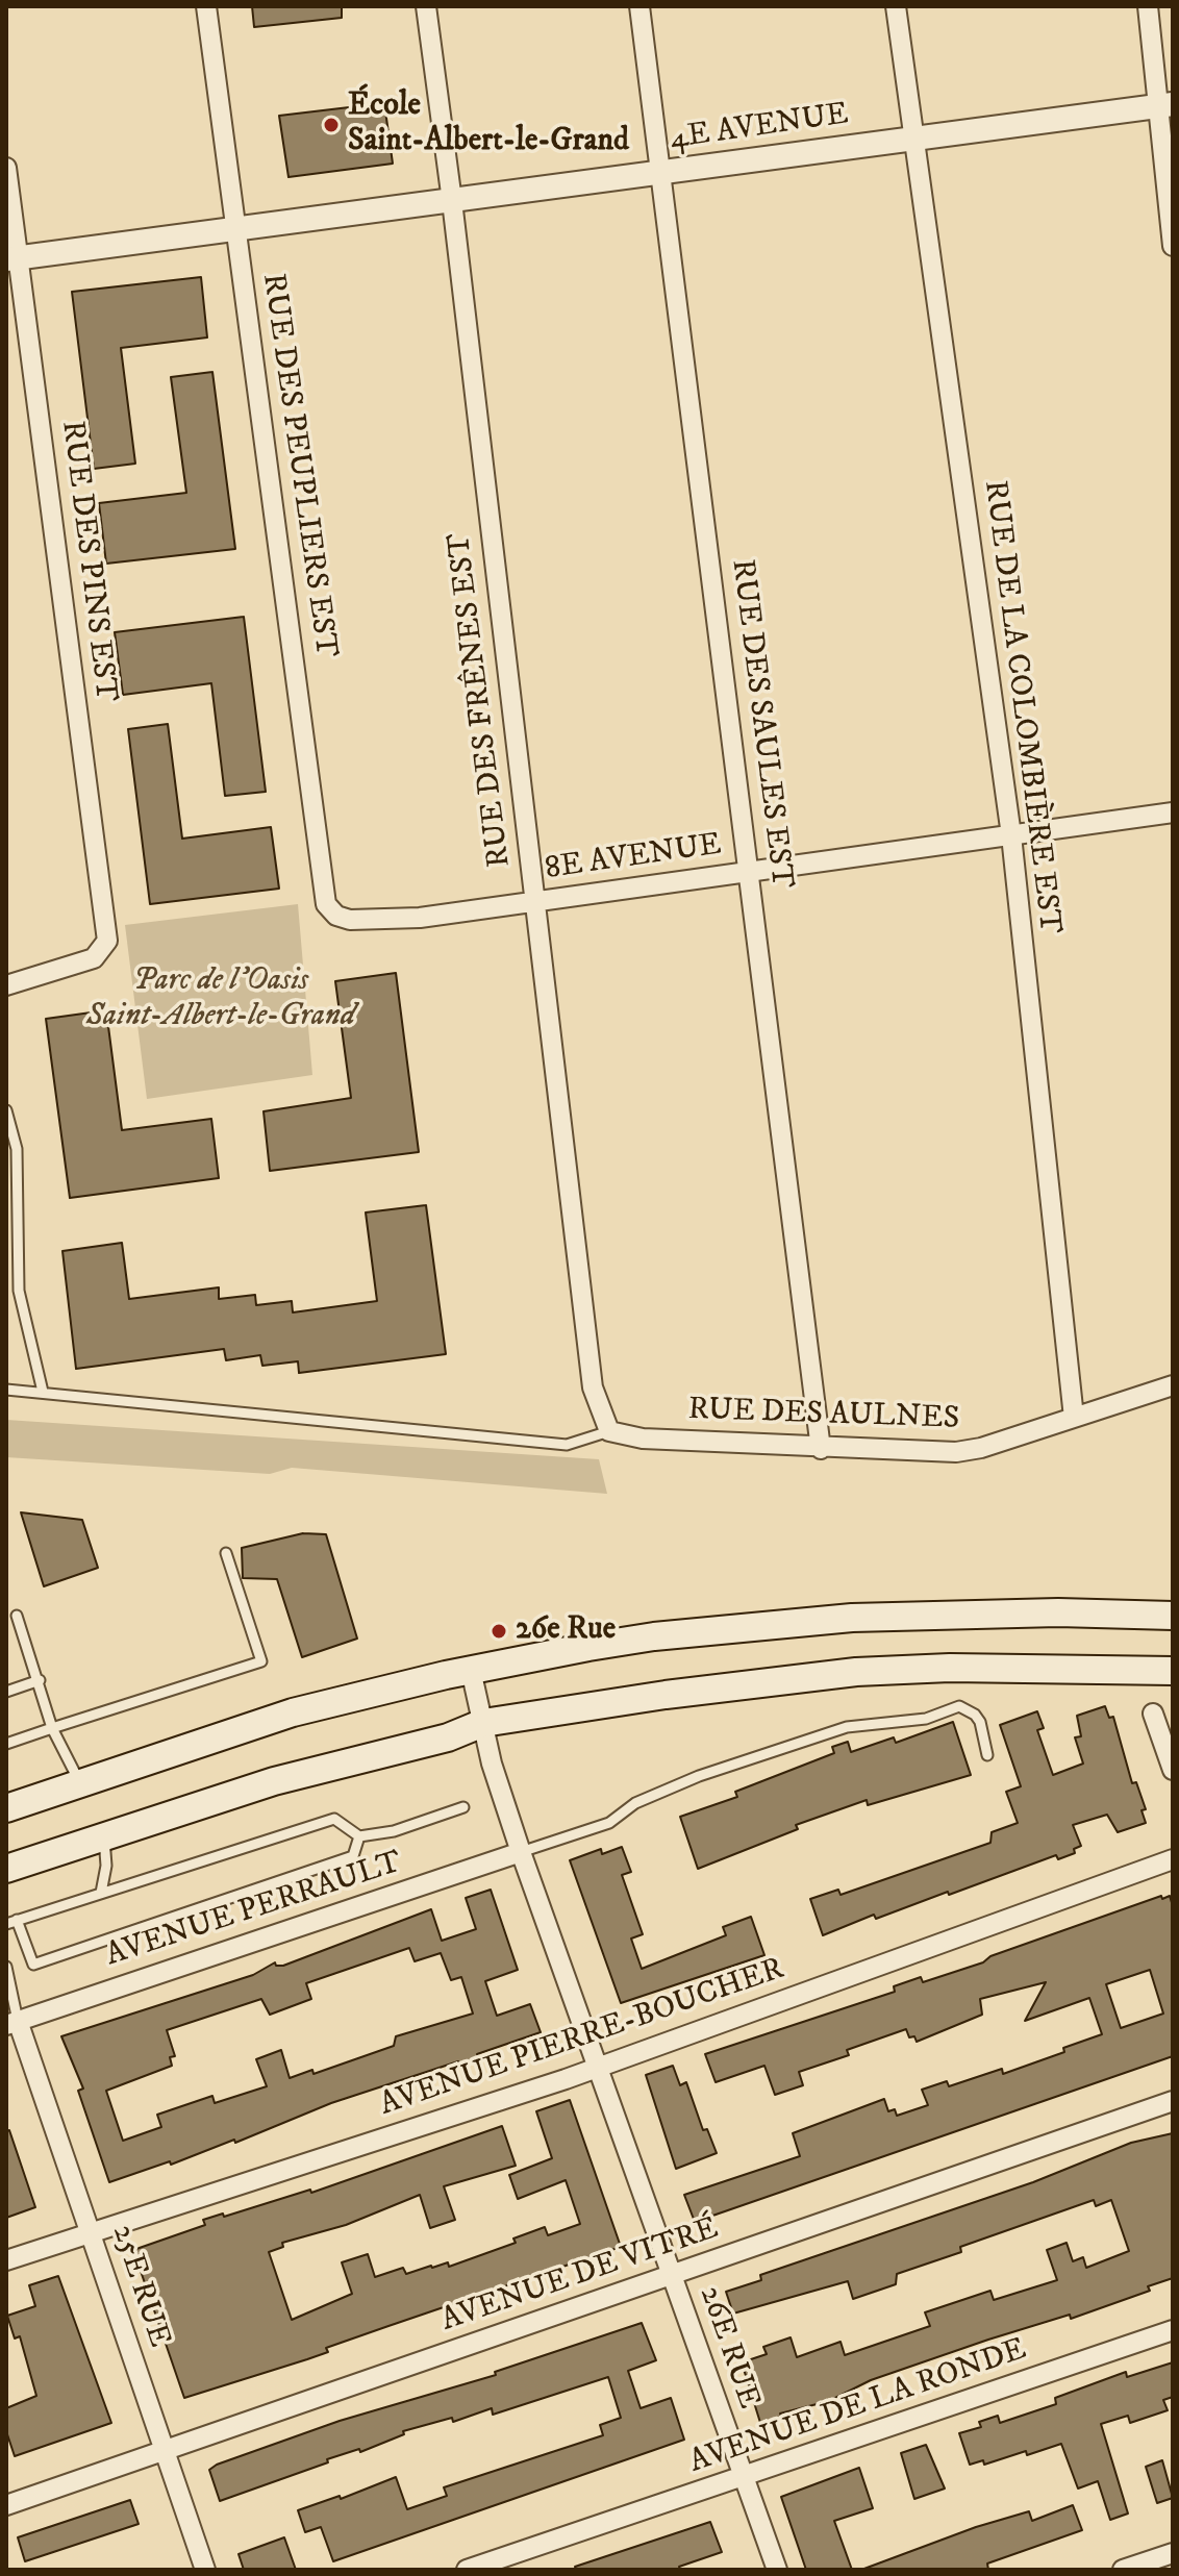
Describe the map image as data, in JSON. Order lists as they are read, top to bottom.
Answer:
{
  "streets": {
    "street": [
      "4E AVENUE",
      "RUE DES PEUPLIERS EST",
      "RUE DES PINS EST",
      "RUE DES FRÊNES EST",
      "RUE DE LA COLOMBIÈRE EST",
      "RUE DES SAULES EST",
      "8E AVENUE",
      "RUE DES AULNES",
      "AVENUE PERRAULT",
      "AVENUE PIERRE-BOUCHER",
      "AVENUE DE VITRÉ",
      "25E RUE",
      "26E RUE",
      "AVENUE DE LA RONDE"
    ]
  },
  "crossings": [
    ["4E AVENUE", "RUE DES PEUPLIERS EST"],
    ["4E AVENUE", "RUE DES PINS EST"],
    ["4E AVENUE", "RUE DES FRÊNES EST"],
    ["4E AVENUE", "RUE DE LA COLOMBIÈRE EST"],
    ["4E AVENUE", "RUE DES SAULES EST"],
    ["RUE DES PEUPLIERS EST", "8E AVENUE"],
    ["RUE DES FRÊNES EST", "8E AVENUE"],
    ["RUE DES FRÊNES EST", "RUE DES AULNES"],
    ["RUE DE LA COLOMBIÈRE EST", "8E AVENUE"],
    ["RUE DE LA COLOMBIÈRE EST", "RUE DES AULNES"],
    ["RUE DES SAULES EST", "8E AVENUE"],
    ["RUE DES SAULES EST", "RUE DES AULNES"],
    ["AVENUE PERRAULT", "25E RUE"],
    ["AVENUE PERRAULT", "26E RUE"],
    ["AVENUE PIERRE-BOUCHER", "25E RUE"],
    ["AVENUE PIERRE-BOUCHER", "26E RUE"],
    ["AVENUE DE VITRÉ", "25E RUE"],
    ["AVENUE DE VITRÉ", "26E RUE"],
    ["26E RUE", "AVENUE DE LA RONDE"]
  ],
  "parks": ["Parc de l'Oasis Saint-Albert-le-Grand"],
  "places": ["École Saint-Albert-le-Grand", "26e Rue"]
}
